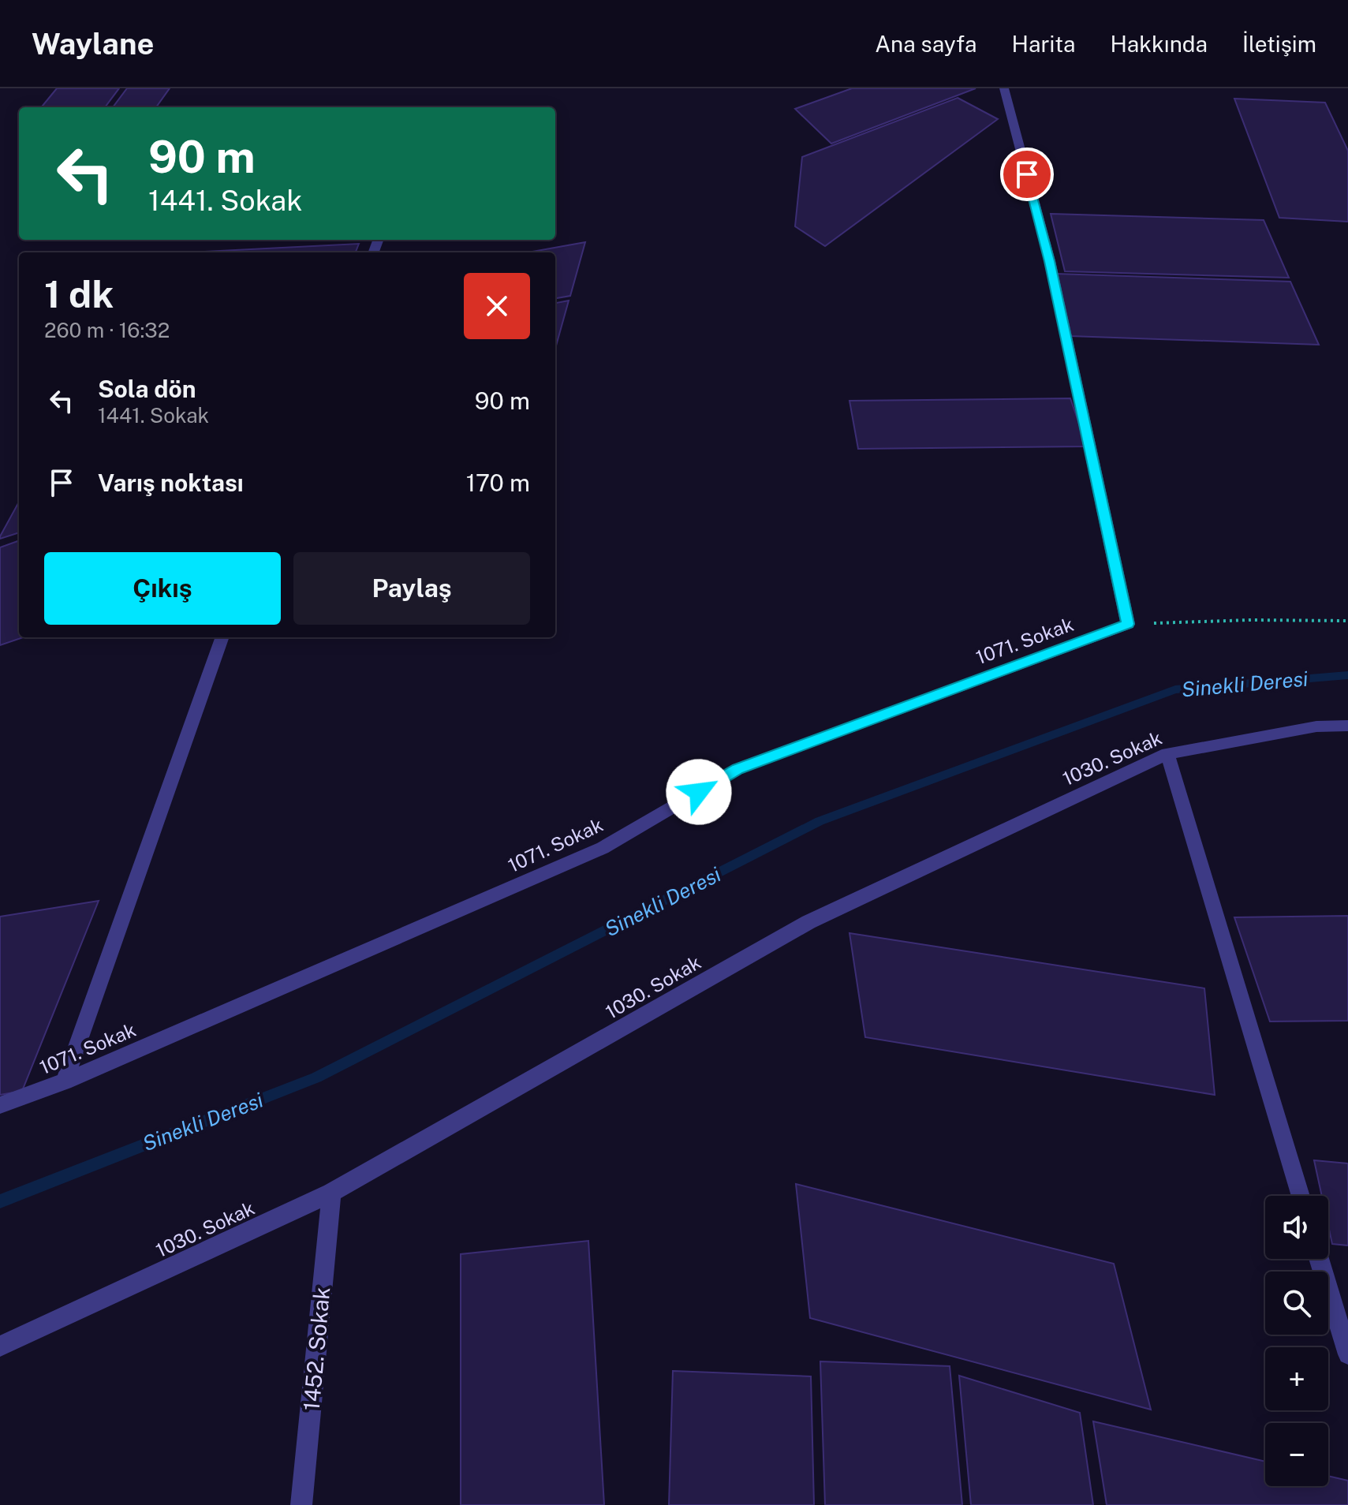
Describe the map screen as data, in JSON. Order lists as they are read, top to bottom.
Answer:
{
  "streets": {
    "street": ["1071. Sokak", "1030. Sokak", "1452. Sokak"]
  },
  "crossings": [
    ["1030. Sokak", "1452. Sokak"]
  ],
  "water": ["Sinekli Deresi"],
  "page": {
    "header": "Waylane",
    "nav": [
      "Ana sayfa",
      "Harita",
      "Hakkında",
      "İletişim"
    ],
    "turn": ["90 m", "1441. Sokak"],
    "heading": ["1 dk", "260 m · 16:32"],
    "list": [
      {
        "name": "Sola dön",
        "note": "1441. Sokak",
        "value": "90 m"
      },
      {
        "name": "Varış noktası",
        "value": "170 m"
      }
    ],
    "buttons": ["Çıkış", "Paylaş"],
    "map_buttons": ["+", "−"]
  }
}
